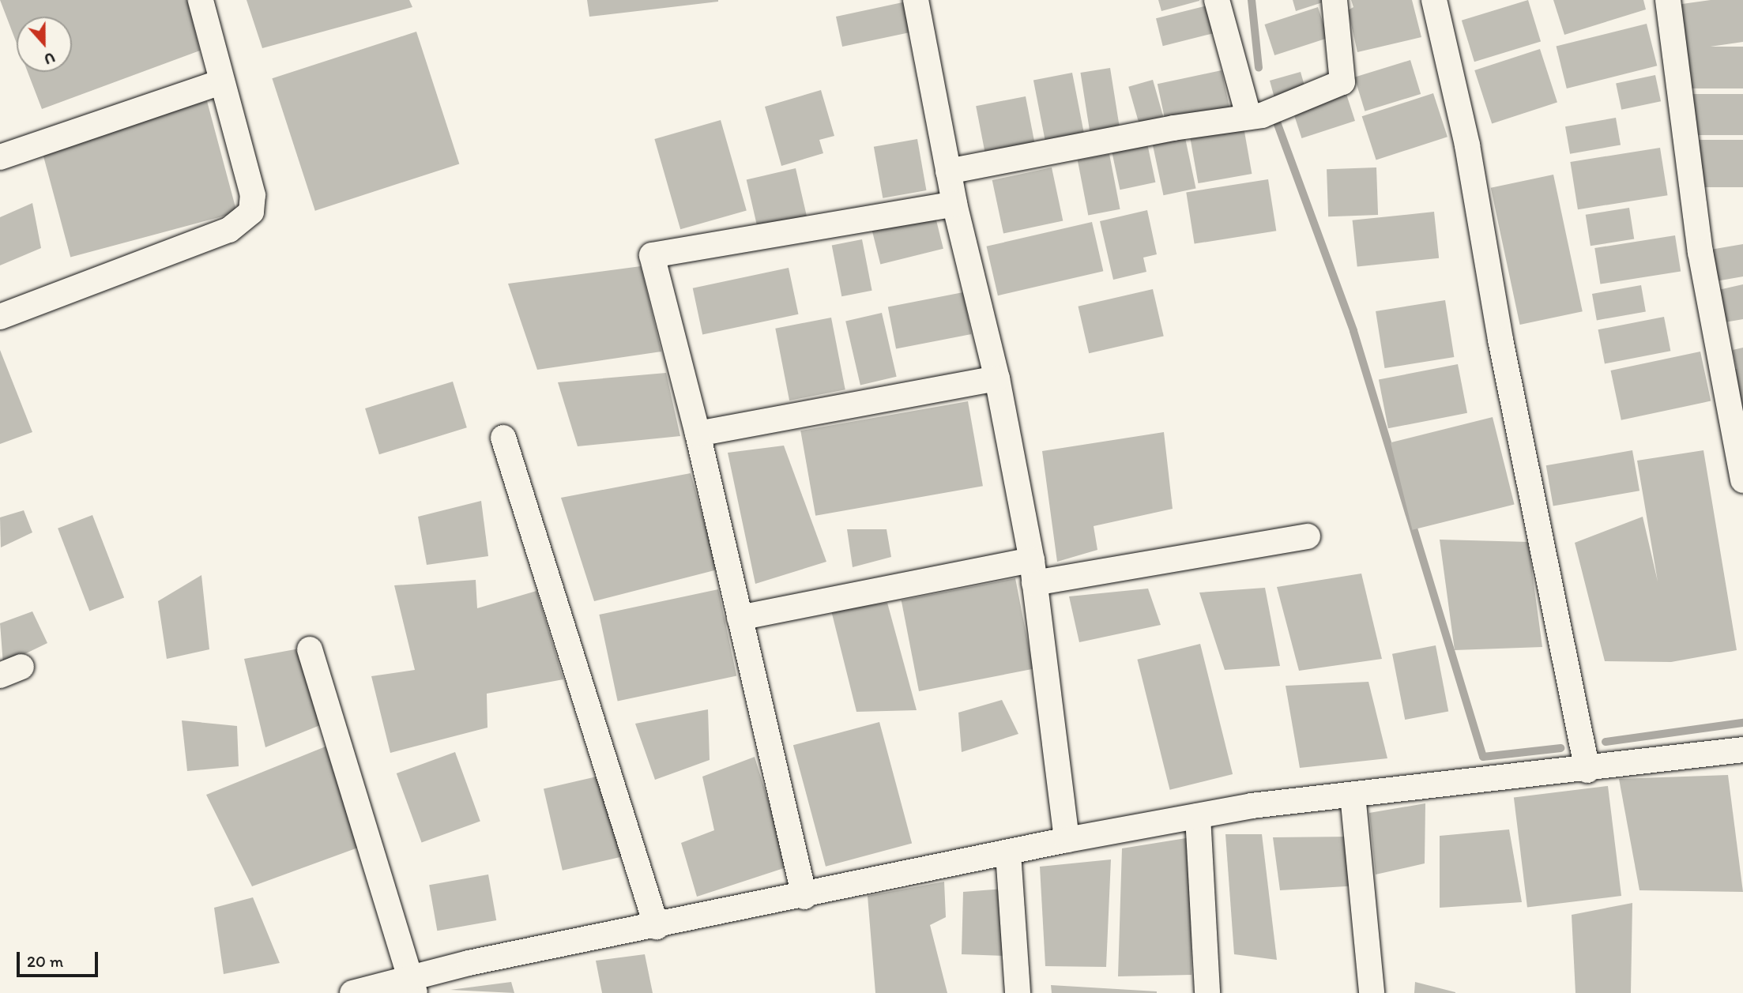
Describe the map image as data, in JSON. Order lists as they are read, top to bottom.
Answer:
{
  "scale_bar": "20 m",
  "north": "bottom"
}
